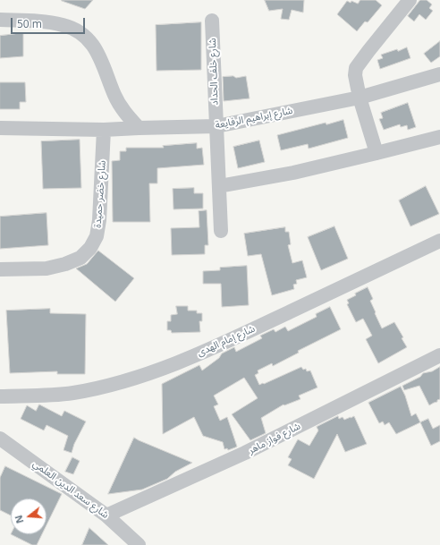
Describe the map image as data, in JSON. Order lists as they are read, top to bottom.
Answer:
{
  "streets": {
    "street": [
      "شارع خلف الحداد",
      "شارع إبراهيم الرفايعة",
      "شارع خضر حميدة",
      "شارع إمام الهدى",
      "شارع فواز ماهر",
      "شارع سعد الدين العلمي"
    ]
  },
  "crossings": [
    ["شارع خلف الحداد", "شارع إبراهيم الرفايعة"],
    ["شارع إبراهيم الرفايعة", "شارع خضر حميدة"],
    ["شارع فواز ماهر", "شارع سعد الدين العلمي"]
  ],
  "scale_bar": "50 m",
  "north": "left"
}
